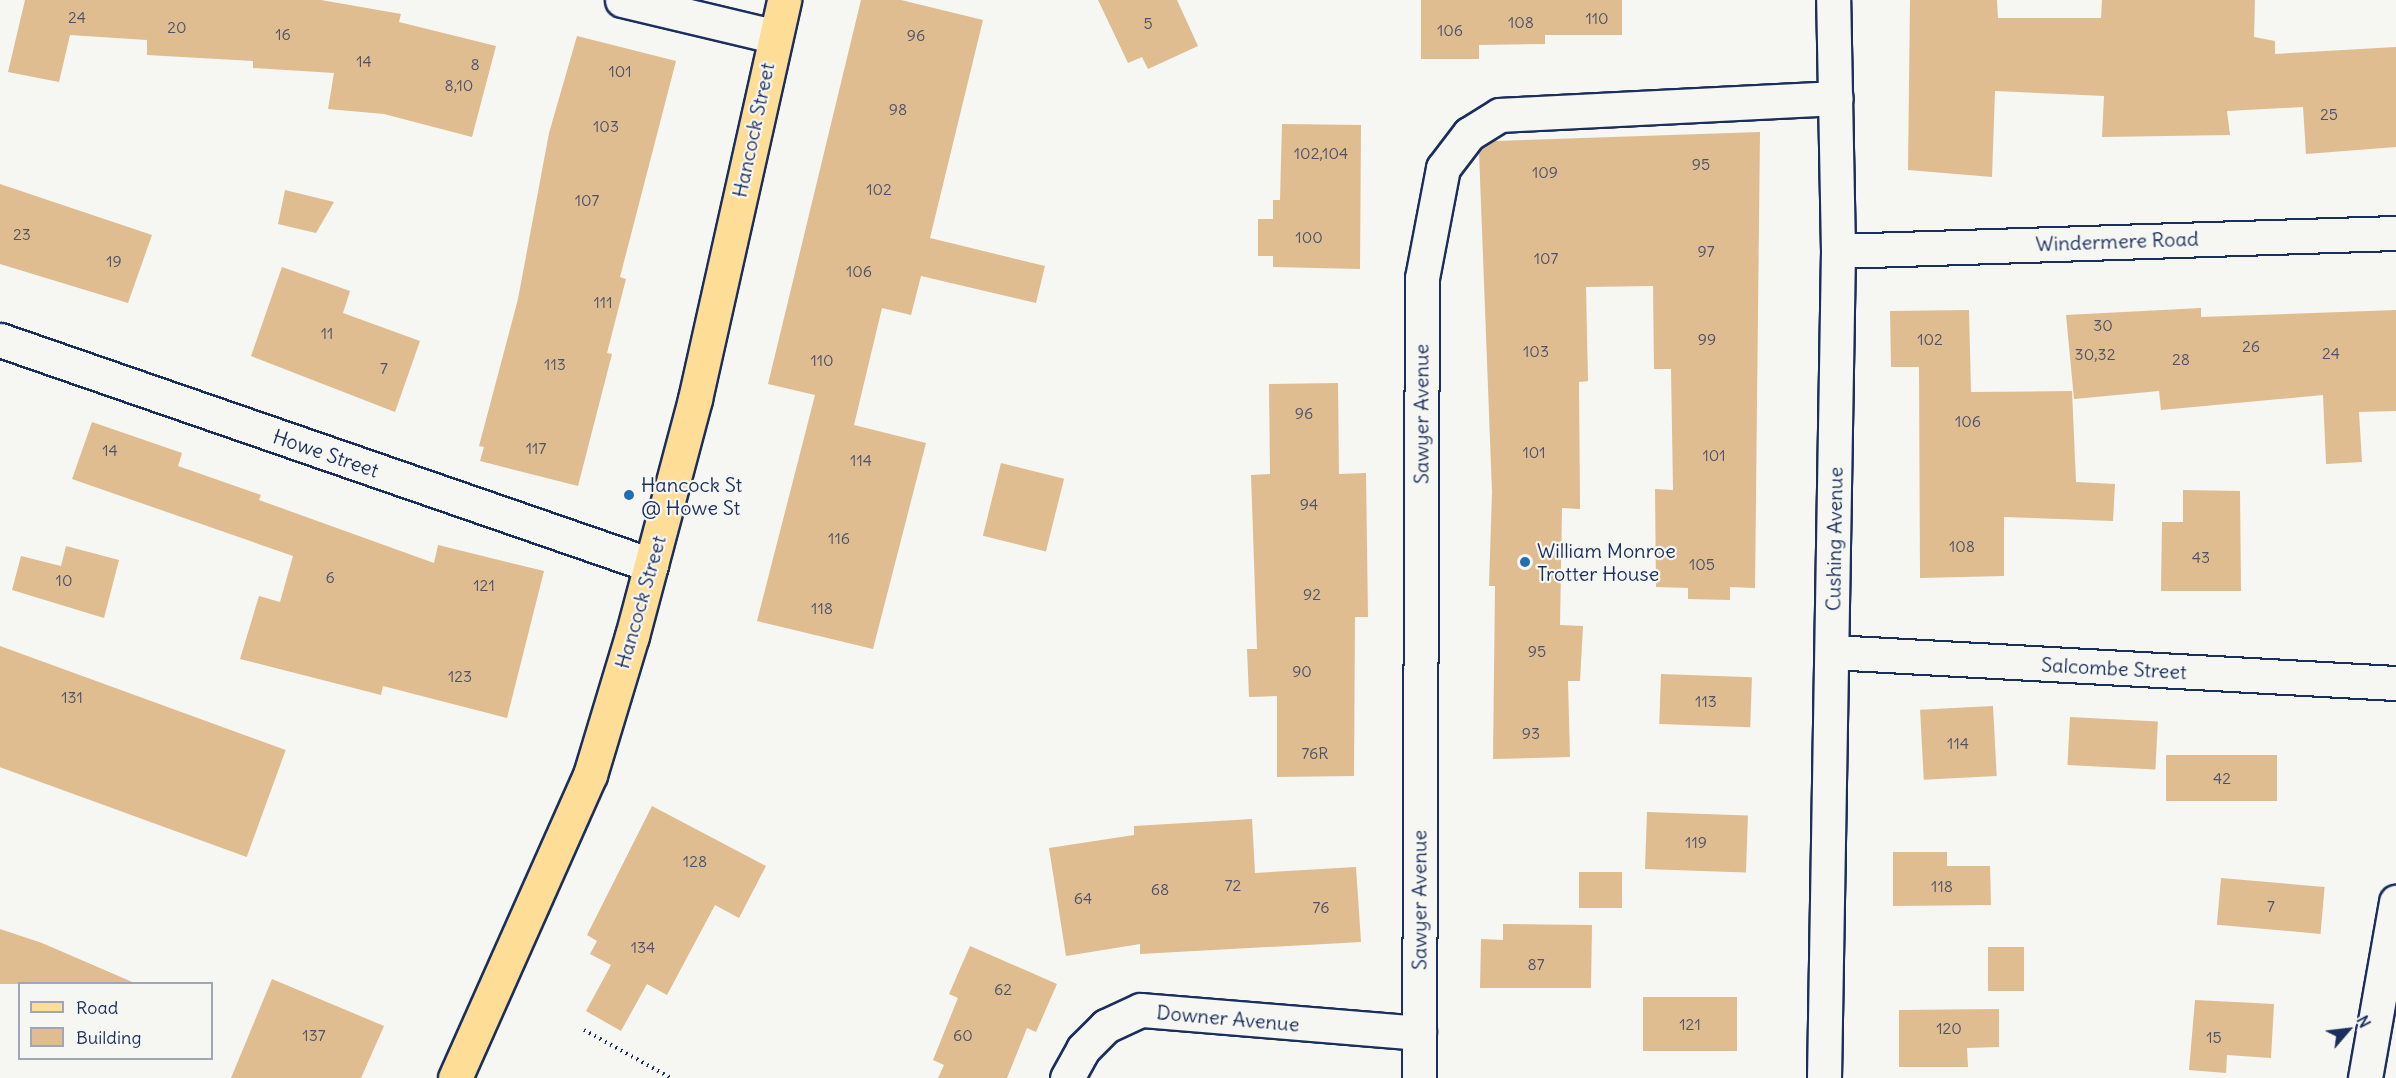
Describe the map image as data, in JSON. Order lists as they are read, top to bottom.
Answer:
{
  "streets": {
    "main road": ["Hancock Street"],
    "street": [
      "Windermere Road",
      "Sawyer Avenue",
      "Howe Street",
      "Cushing Avenue",
      "Salcombe Street",
      "Downer Avenue"
    ]
  },
  "crossings": [
    ["Hancock Street", "Howe Street"],
    ["Windermere Road", "Cushing Avenue"],
    ["Sawyer Avenue", "Cushing Avenue"],
    ["Sawyer Avenue", "Downer Avenue"],
    ["Cushing Avenue", "Salcombe Street"]
  ],
  "places": ["Hancock St @ Howe St", "William Monroe Trotter House"],
  "house_numbers": [
    "24",
    "110",
    "108",
    "5",
    "20",
    "106",
    "16",
    "96",
    "14",
    "8",
    "101",
    "8,10",
    "98",
    "25",
    "103",
    "102,104",
    "95",
    "109",
    "102",
    "107",
    "23",
    "100",
    "97",
    "107",
    "19",
    "106",
    "111",
    "30",
    "11",
    "99",
    "102",
    "26",
    "103",
    "24",
    "30,32",
    "28",
    "110",
    "113",
    "7",
    "96",
    "106",
    "117",
    "14",
    "101",
    "101",
    "114",
    "94",
    "116",
    "108",
    "43",
    "105",
    "6",
    "10",
    "121",
    "92",
    "118",
    "95",
    "90",
    "123",
    "131",
    "113",
    "93",
    "114",
    "76R",
    "42",
    "119",
    "128",
    "72",
    "118",
    "68",
    "64",
    "7",
    "76",
    "134",
    "87",
    "62",
    "121",
    "120",
    "137",
    "60",
    "15"
  ],
  "legend": ["Road", "Building"],
  "north": "top right"
}
